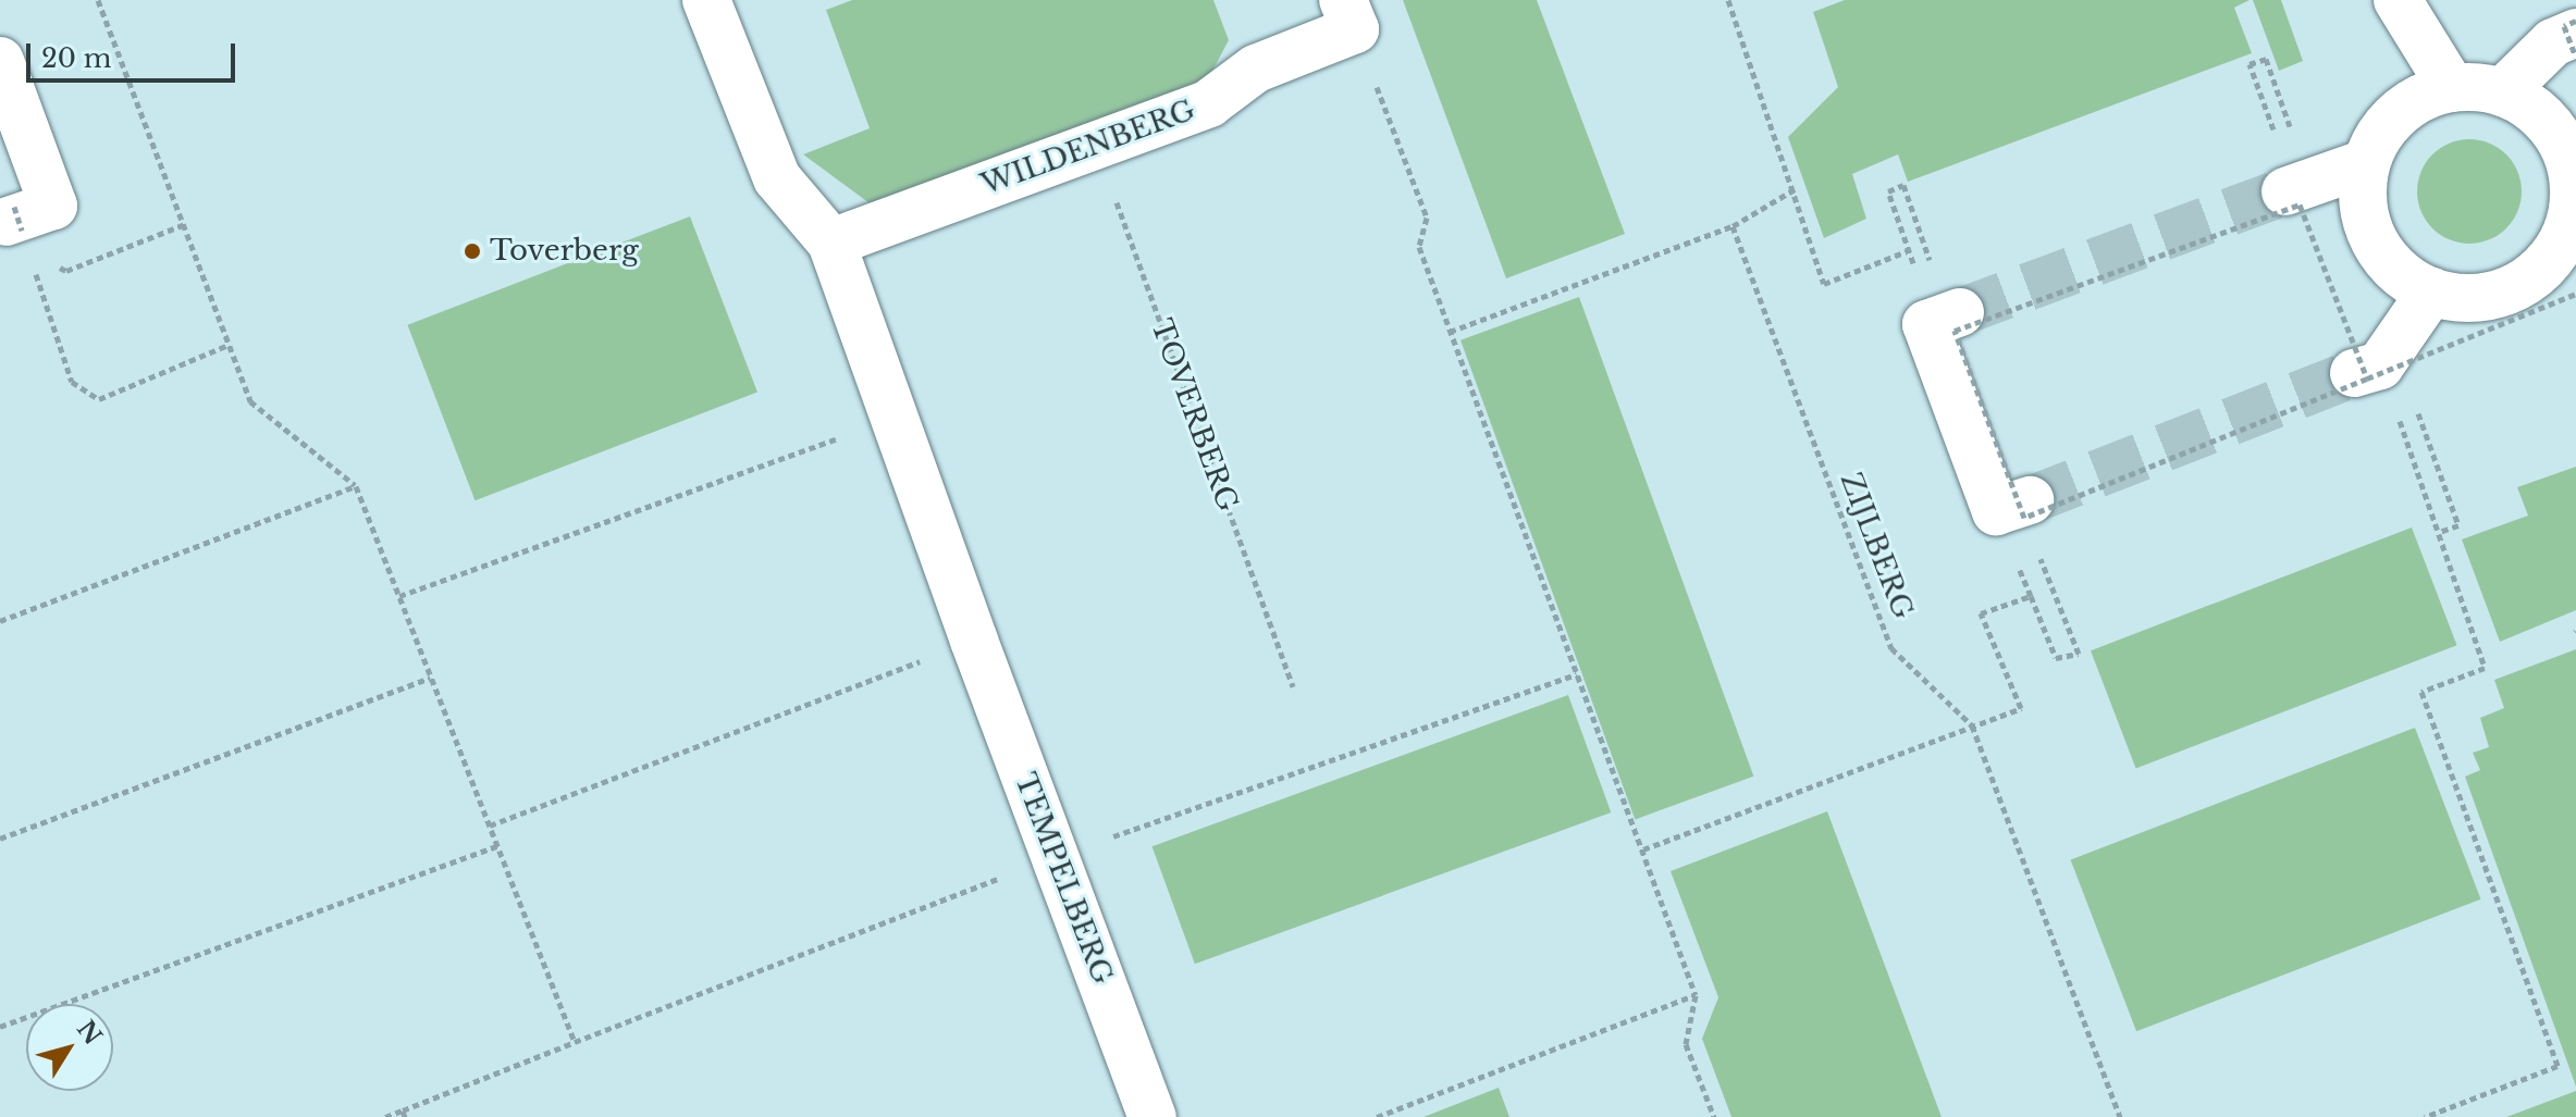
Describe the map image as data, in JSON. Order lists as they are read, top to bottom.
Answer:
{
  "streets": {
    "street": ["WILDENBERG", "TEMPELBERG"],
    "path": ["TOVERBERG", "ZIJLBERG"]
  },
  "crossings": [
    ["WILDENBERG", "TOVERBERG"]
  ],
  "places": ["Toverberg"],
  "scale_bar": "20 m",
  "north": "top right"
}
